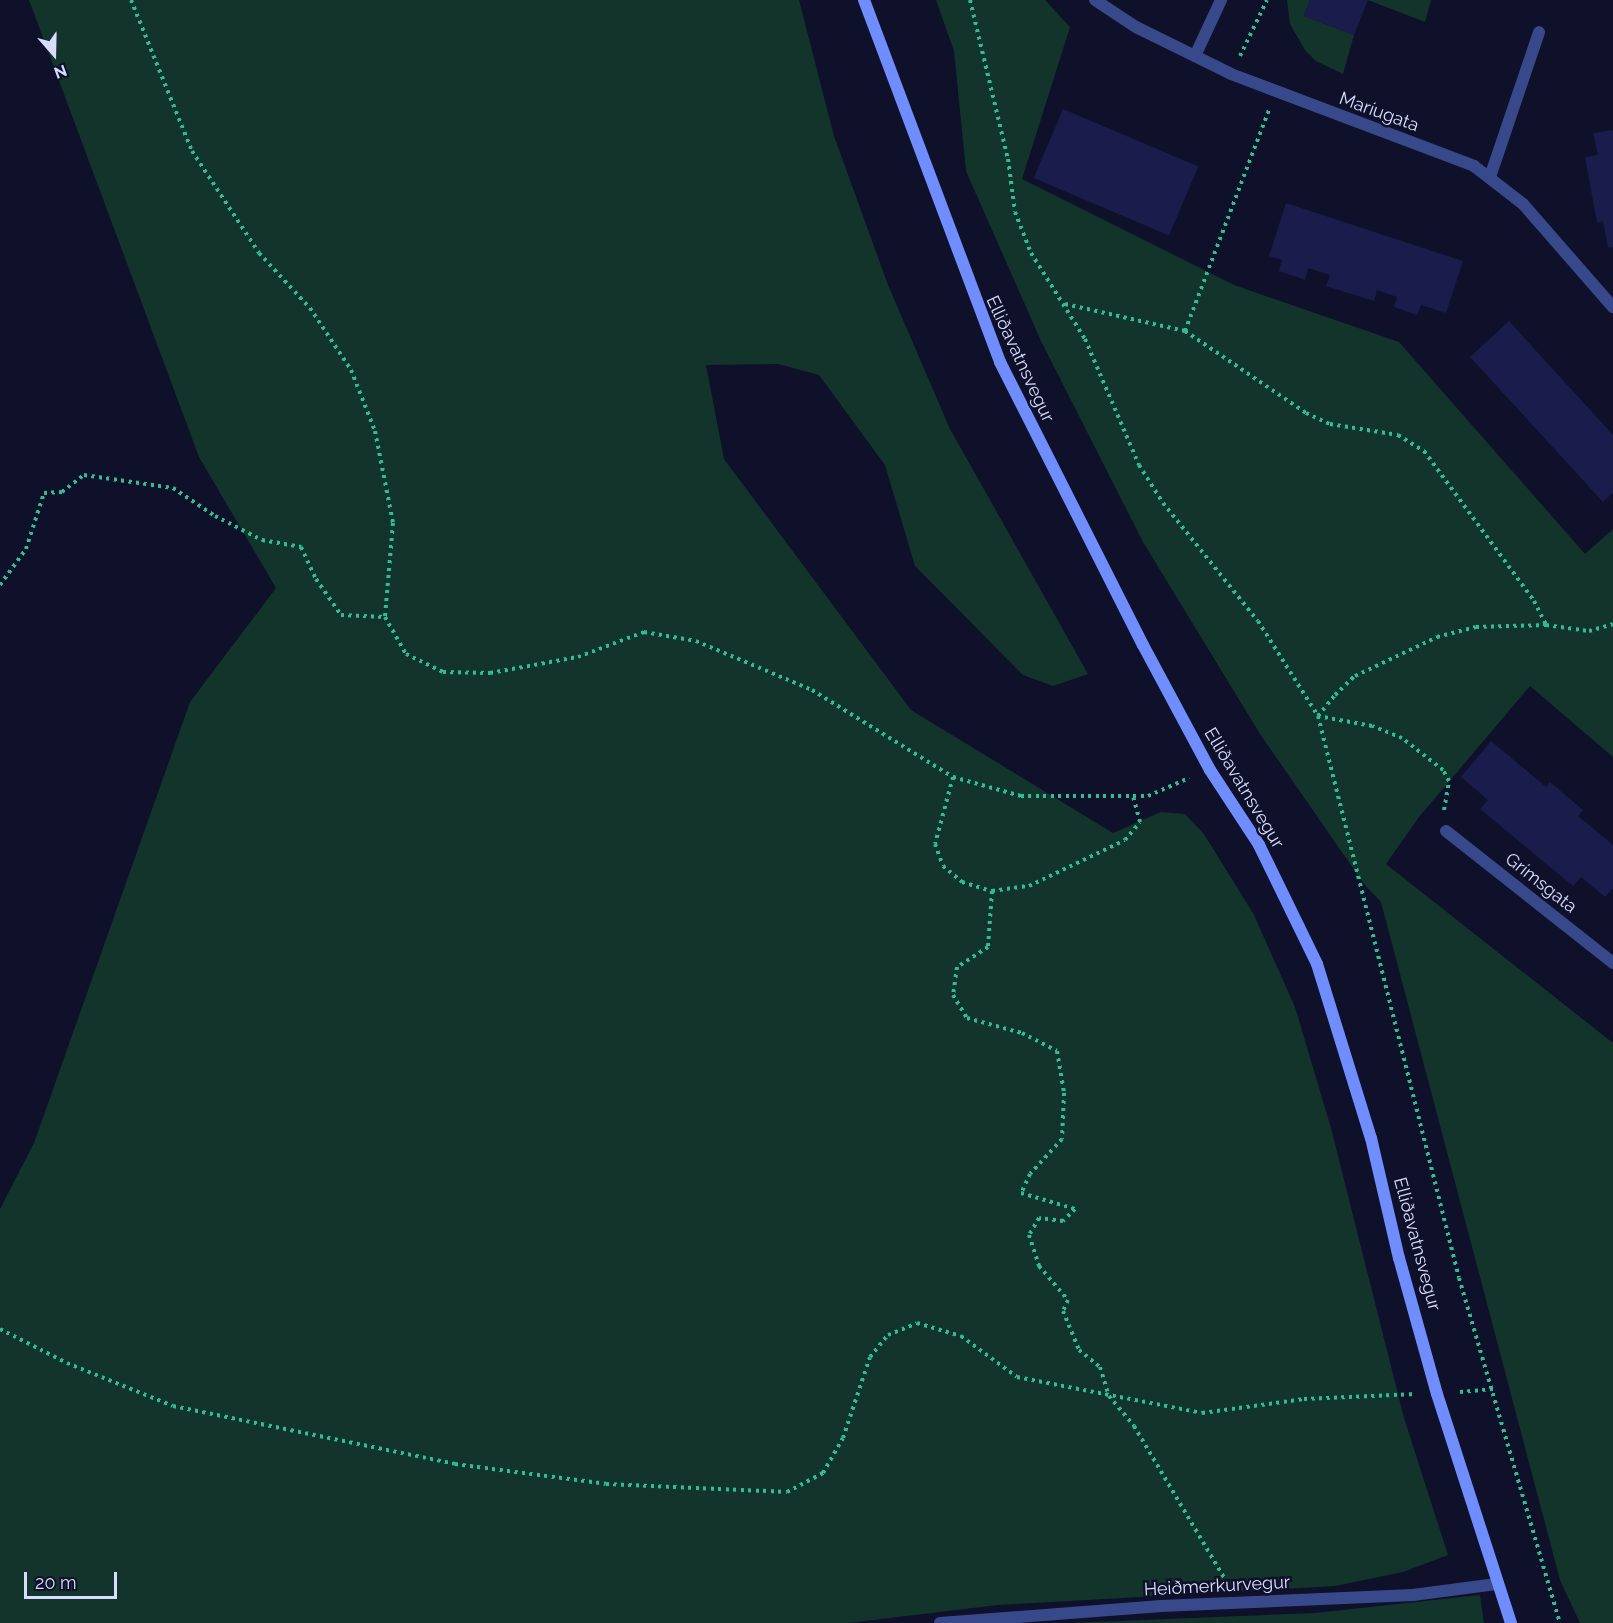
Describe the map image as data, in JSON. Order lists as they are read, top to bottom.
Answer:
{
  "streets": {
    "main road": ["Elliðavatnsvegur"],
    "street": ["Maríugata", "Grímsgata", "Heiðmerkurvegur"]
  },
  "crossings": [
    ["Elliðavatnsvegur", "Heiðmerkurvegur"]
  ],
  "scale_bar": "20 m",
  "north": "bottom"
}
